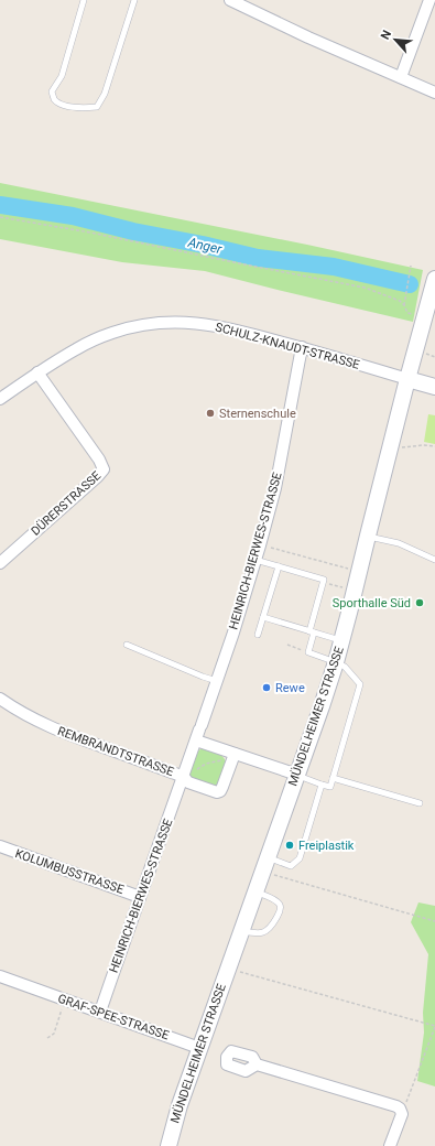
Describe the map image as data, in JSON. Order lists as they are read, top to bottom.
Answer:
{
  "streets": {
    "main road": ["MÜNDELHEIMER STRASSE"],
    "street": [
      "SCHULZ-KNAUDT-STRASSE",
      "DÜRERSTRASSE",
      "HEINRICH-BIERWES-STRASSE",
      "REMBRANDTSTRASSE",
      "KOLUMBUSSTRASSE",
      "GRAF-SPEE-STRASSE"
    ]
  },
  "crossings": [
    ["SCHULZ-KNAUDT-STRASSE", "DÜRERSTRASSE"],
    ["SCHULZ-KNAUDT-STRASSE", "HEINRICH-BIERWES-STRASSE"],
    ["SCHULZ-KNAUDT-STRASSE", "MÜNDELHEIMER STRASSE"],
    ["HEINRICH-BIERWES-STRASSE", "REMBRANDTSTRASSE"],
    ["HEINRICH-BIERWES-STRASSE", "KOLUMBUSSTRASSE"],
    ["HEINRICH-BIERWES-STRASSE", "GRAF-SPEE-STRASSE"],
    ["MÜNDELHEIMER STRASSE", "GRAF-SPEE-STRASSE"]
  ],
  "water": ["Anger"],
  "places": [
    "Sternenschule",
    "Sporthalle Süd",
    "Rewe",
    "Freiplastik"
  ],
  "north": "top left"
}
